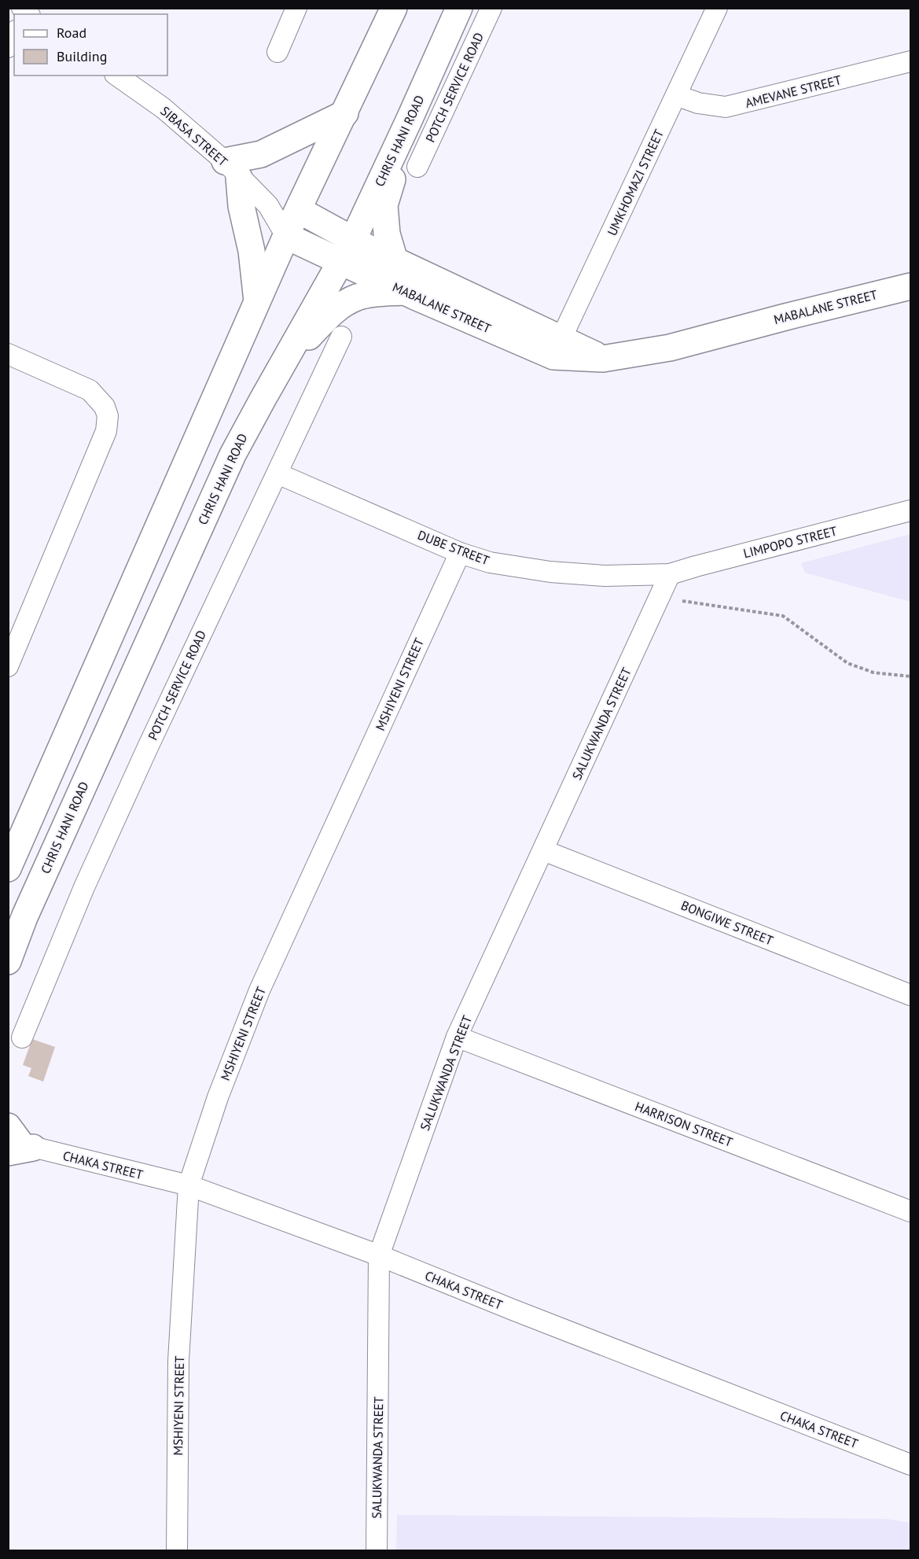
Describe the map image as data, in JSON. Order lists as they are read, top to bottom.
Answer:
{
  "streets": {
    "main road": ["CHRIS HANI ROAD", "MABALANE STREET"],
    "street": [
      "POTCH SERVICE ROAD",
      "AMEVANE STREET",
      "SIBASA STREET",
      "UMKHOMAZI STREET",
      "LIMPOPO STREET",
      "DUBE STREET",
      "MSHIYENI STREET",
      "SALUKWANDA STREET",
      "BONGIWE STREET",
      "HARRISON STREET",
      "CHAKA STREET"
    ]
  },
  "crossings": [
    ["POTCH SERVICE ROAD", "DUBE STREET"],
    ["AMEVANE STREET", "UMKHOMAZI STREET"],
    ["SIBASA STREET", "MABALANE STREET"],
    ["CHRIS HANI ROAD", "MABALANE STREET"],
    ["UMKHOMAZI STREET", "MABALANE STREET"],
    ["LIMPOPO STREET", "DUBE STREET"],
    ["LIMPOPO STREET", "SALUKWANDA STREET"],
    ["DUBE STREET", "MSHIYENI STREET"],
    ["DUBE STREET", "SALUKWANDA STREET"],
    ["MSHIYENI STREET", "CHAKA STREET"],
    ["SALUKWANDA STREET", "BONGIWE STREET"],
    ["SALUKWANDA STREET", "HARRISON STREET"],
    ["SALUKWANDA STREET", "CHAKA STREET"]
  ],
  "legend": ["Road", "Building"]
}
